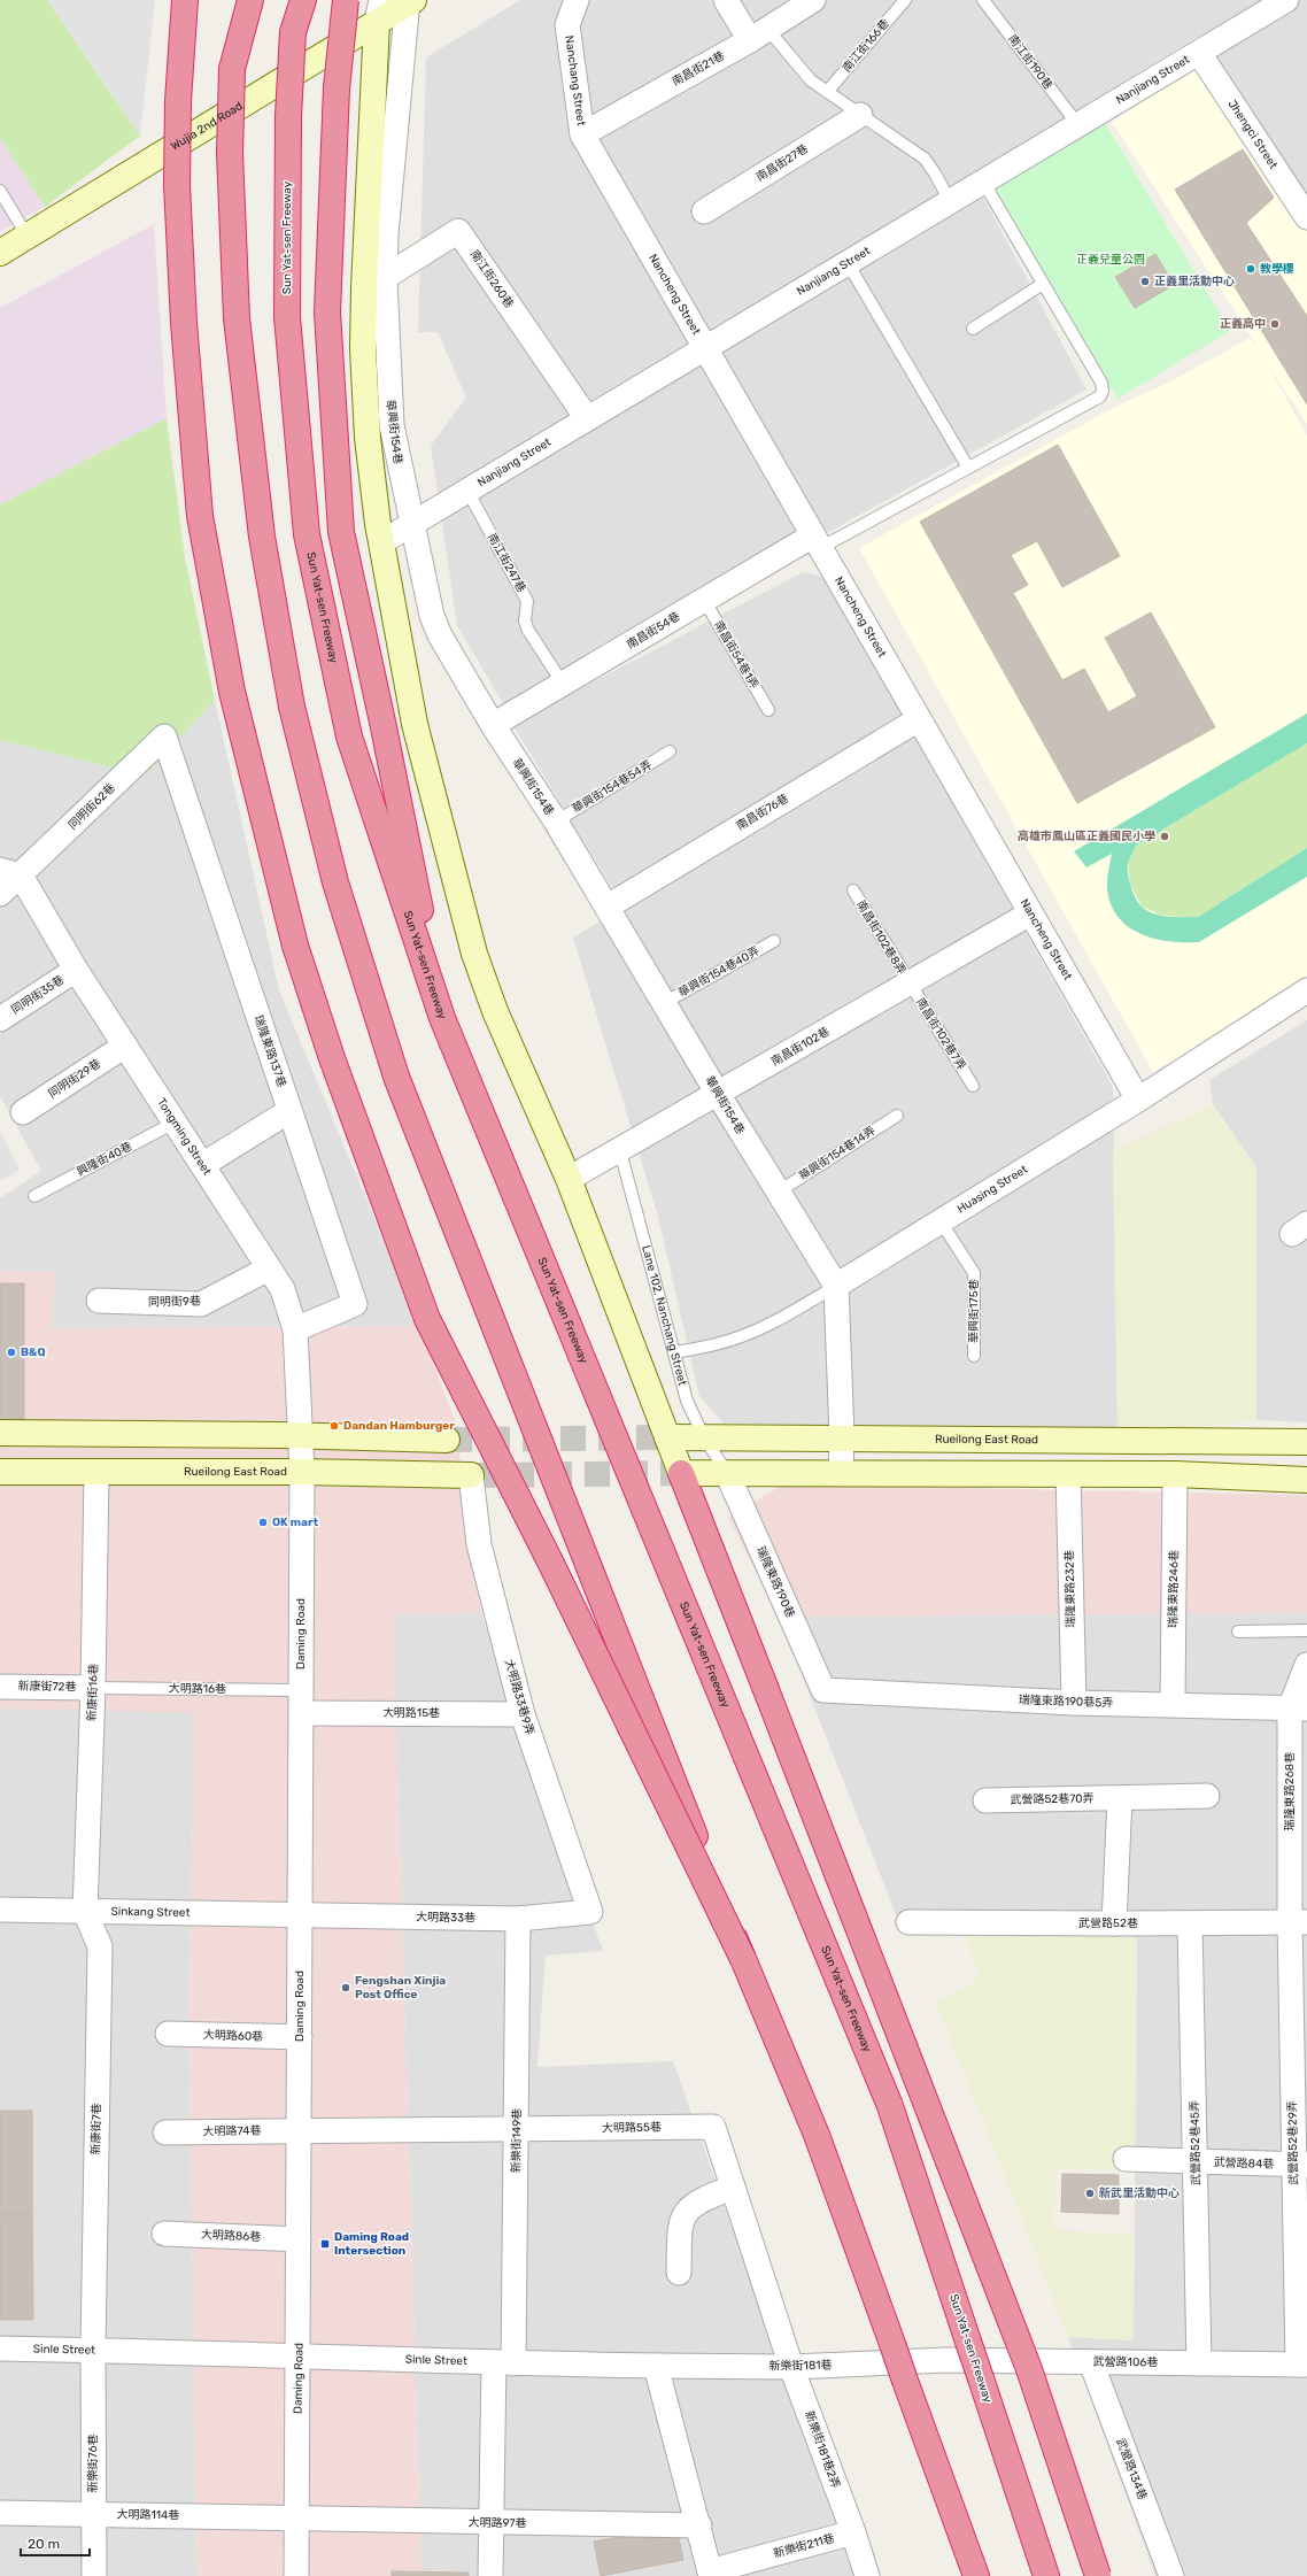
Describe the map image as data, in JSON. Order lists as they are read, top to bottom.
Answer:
{
  "streets": {
    "highway": ["Sun Yat-sen Freeway"],
    "street": [
      "南昌街21巷",
      "Nanchang Street",
      "Nanjiang Street",
      "Wujia 2nd Road",
      "Jhengci Street",
      "南昌街27巷",
      "南江街260巷",
      "Nancheng Street",
      "華興街154巷",
      "南昌街54巷",
      "同明街62巷",
      "南昌街76巷",
      "同明街35巷",
      "南昌街102巷",
      "瑞隆東路137巷",
      "同明街29巷",
      "Tongming Street",
      "Huasing Street",
      "同明街9巷",
      "Rueilong East Road",
      "瑞隆東路190巷",
      "瑞隆東路232巷",
      "瑞隆東路246巷",
      "Daming Road",
      "新康街72巷",
      "新康街16巷",
      "大明路33巷9弄",
      "瑞隆東路190巷5弄",
      "大明路15巷",
      "瑞隆東路268巷",
      "武營路52巷70弄",
      "Sinkang Street",
      "大明路33巷",
      "武營路52巷",
      "大明路60巷",
      "大明路55巷",
      "新康街7巷",
      "大明路74巷",
      "新樂街149巷",
      "武營路52巷45弄",
      "武營路52巷29弄",
      "武營路84巷",
      "大明路86巷",
      "Sinle Street",
      "武營路106巷",
      "新樂街181巷",
      "新樂街181巷2弄",
      "新樂街76巷",
      "武營路134巷",
      "大明路114巷",
      "大明路97巷",
      "新樂街211巷"
    ],
    "lane": [
      "南江街166巷",
      "南江街190巷",
      "南江街247巷",
      "南昌街54巷1弄",
      "華興街154巷54弄",
      "南昌街102巷8弄",
      "華興街154巷40弄",
      "南昌街102巷7弄",
      "華興街154巷14弄",
      "興隆街40巷",
      "華興街175巷",
      "Lane 102, Nanchang Street",
      "大明路16巷"
    ]
  },
  "crossings": [
    ["南江街190巷", "Nanjiang Street"],
    ["南昌街21巷", "Nanchang Street"],
    ["南昌街21巷", "Nancheng Street"],
    ["Nanchang Street", "Nancheng Street"],
    ["Nanjiang Street", "Jhengci Street"],
    ["Nanjiang Street", "南江街260巷"],
    ["Nanjiang Street", "Nancheng Street"],
    ["Nanjiang Street", "華興街154巷"],
    ["Nanjiang Street", "南江街247巷"],
    ["Wujia 2nd Road", "華興街154巷"],
    ["南江街260巷", "華興街154巷"],
    ["Nancheng Street", "南昌街54巷"],
    ["Nancheng Street", "南昌街76巷"],
    ["Nancheng Street", "南昌街102巷"],
    ["Nancheng Street", "Huasing Street"],
    ["華興街154巷", "南昌街54巷"],
    ["華興街154巷", "華興街154巷54弄"],
    ["華興街154巷", "南昌街76巷"],
    ["華興街154巷", "華興街154巷40弄"],
    ["華興街154巷", "南昌街102巷"],
    ["華興街154巷", "華興街154巷14弄"],
    ["華興街154巷", "Huasing Street"],
    ["南江街247巷", "南昌街54巷"],
    ["南昌街54巷", "南昌街54巷1弄"],
    ["同明街62巷", "瑞隆東路137巷"],
    ["同明街62巷", "Tongming Street"],
    ["南昌街102巷8弄", "南昌街102巷7弄"],
    ["南昌街102巷8弄", "南昌街102巷"],
    ["同明街35巷", "Tongming Street"],
    ["南昌街102巷7弄", "南昌街102巷"],
    ["南昌街102巷", "Lane 102, Nanchang Street"],
    ["瑞隆東路137巷", "Tongming Street"],
    ["同明街29巷", "Tongming Street"],
    ["Tongming Street", "興隆街40巷"],
    ["Tongming Street", "同明街9巷"],
    ["Tongming Street", "Daming Road"],
    ["Huasing Street", "華興街175巷"],
    ["Lane 102, Nanchang Street", "Rueilong East Road"],
    ["Lane 102, Nanchang Street", "瑞隆東路190巷"],
    ["Rueilong East Road", "Daming Road"],
    ["Rueilong East Road", "新康街16巷"],
    ["Rueilong East Road", "大明路33巷9弄"],
    ["瑞隆東路190巷", "瑞隆東路190巷5弄"],
    ["瑞隆東路232巷", "瑞隆東路190巷5弄"],
    ["瑞隆東路246巷", "瑞隆東路190巷5弄"],
    ["Daming Road", "大明路16巷"],
    ["Daming Road", "大明路15巷"],
    ["Daming Road", "Sinkang Street"],
    ["Daming Road", "大明路33巷"],
    ["Daming Road", "大明路60巷"],
    ["Daming Road", "大明路55巷"],
    ["Daming Road", "大明路74巷"],
    ["Daming Road", "大明路86巷"],
    ["Daming Road", "Sinle Street"],
    ["Daming Road", "大明路114巷"],
    ["Daming Road", "大明路97巷"],
    ["新康街72巷", "大明路16巷"],
    ["新康街72巷", "新康街16巷"],
    ["大明路16巷", "新康街16巷"],
    ["大明路16巷", "大明路15巷"],
    ["新康街16巷", "Sinkang Street"],
    ["新康街16巷", "新康街7巷"],
    ["大明路33巷9弄", "大明路15巷"],
    ["大明路33巷9弄", "大明路33巷"],
    ["瑞隆東路190巷5弄", "瑞隆東路268巷"],
    ["瑞隆東路268巷", "武營路52巷"],
    ["瑞隆東路268巷", "武營路52巷29弄"],
    ["Sinkang Street", "大明路33巷"],
    ["Sinkang Street", "新康街7巷"],
    ["大明路33巷", "新樂街149巷"],
    ["武營路52巷", "武營路52巷45弄"],
    ["武營路52巷", "武營路52巷29弄"],
    ["大明路55巷", "大明路74巷"],
    ["大明路55巷", "新樂街149巷"],
    ["大明路55巷", "新樂街181巷"],
    ["大明路55巷", "新樂街181巷2弄"],
    ["新康街7巷", "Sinle Street"],
    ["新康街7巷", "新樂街76巷"],
    ["新樂街149巷", "Sinle Street"],
    ["新樂街149巷", "大明路97巷"],
    ["武營路52巷45弄", "武營路84巷"],
    ["武營路52巷45弄", "武營路106巷"],
    ["武營路52巷29弄", "武營路84巷"],
    ["武營路52巷29弄", "武營路106巷"],
    ["Sinle Street", "新樂街181巷"],
    ["Sinle Street", "新樂街76巷"],
    ["武營路106巷", "新樂街181巷"],
    ["武營路106巷", "武營路134巷"],
    ["新樂街181巷", "新樂街181巷2弄"],
    ["新樂街181巷2弄", "新樂街211巷"],
    ["新樂街76巷", "大明路114巷"],
    ["大明路114巷", "大明路97巷"]
  ],
  "parks": ["正義兒童公園"],
  "places": {
    "other": [
      "教學樓",
      "正義里活動中心",
      "正義高中",
      "高雄市鳳山區正義國民小學",
      "B&Q",
      "Dandan Hamburger",
      "OK mart",
      "Fengshan Xinjia Post Office",
      "新武里活動中心"
    ],
    "transit": ["Daming Road Intersection"]
  },
  "scale_bar": "20 m"
}
